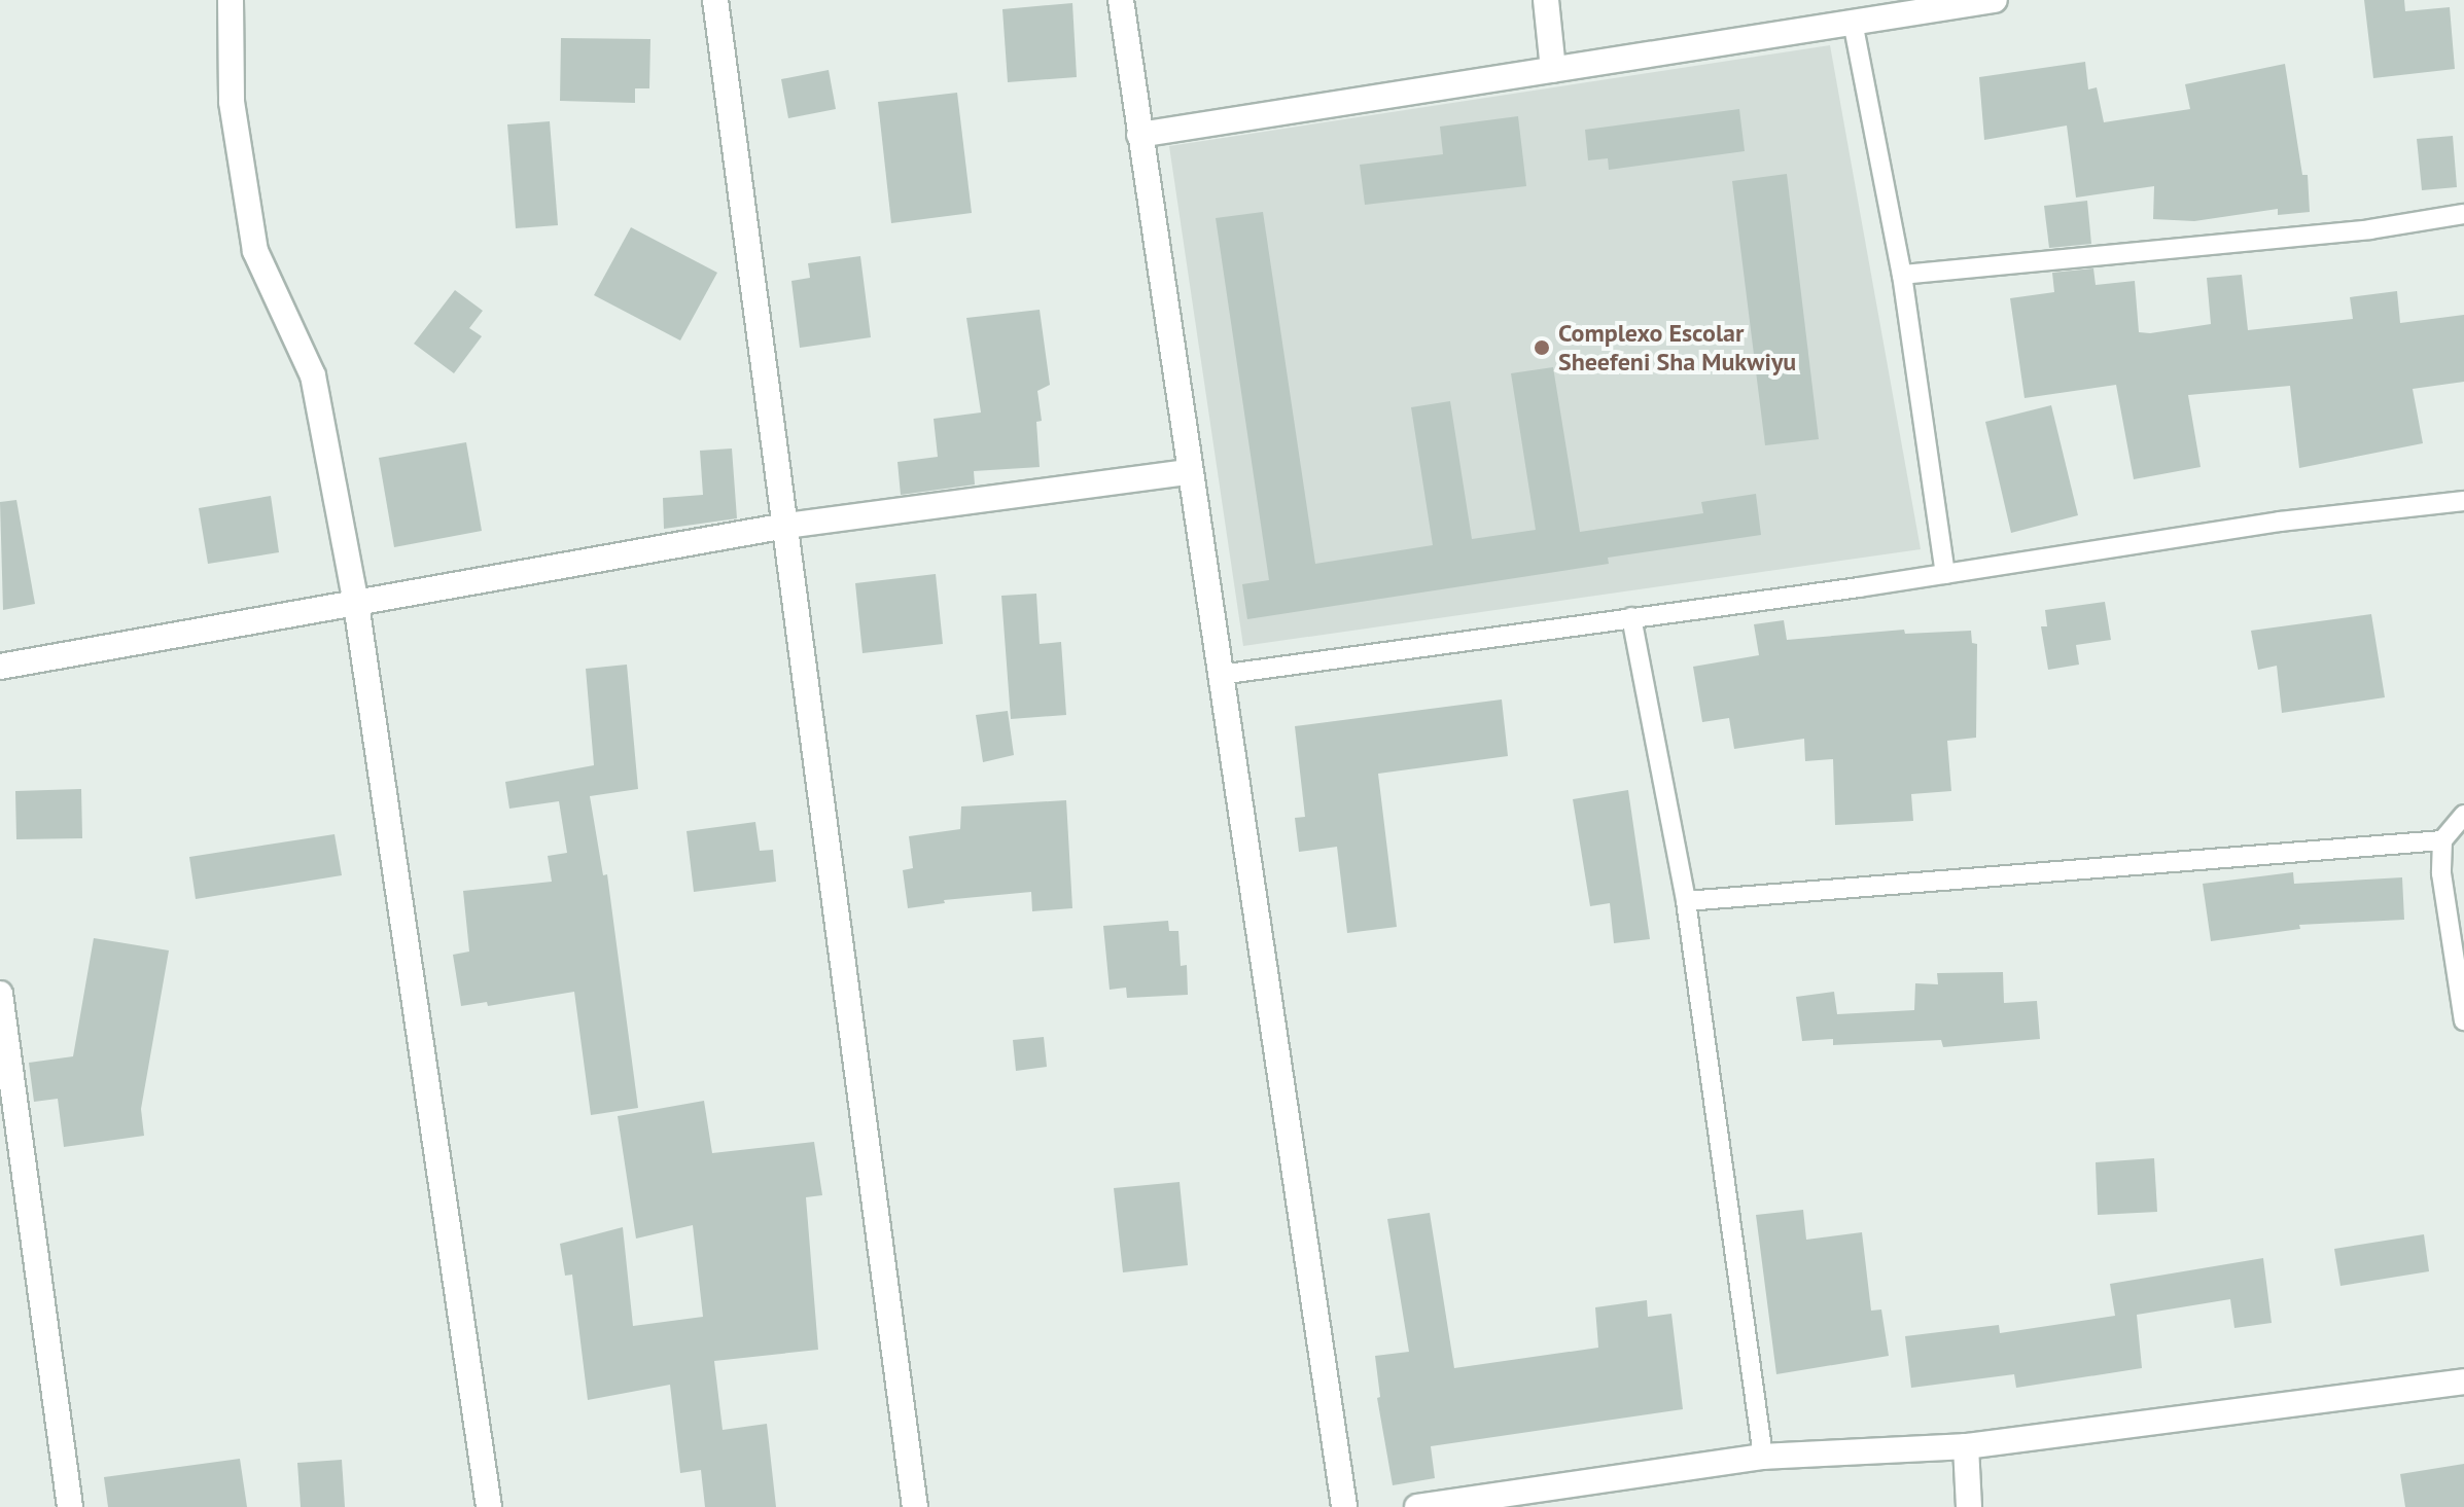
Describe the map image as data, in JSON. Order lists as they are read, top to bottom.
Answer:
{
  "places": ["Complexo Escolar Sheefeni Sha Mukwiyu"]
}
